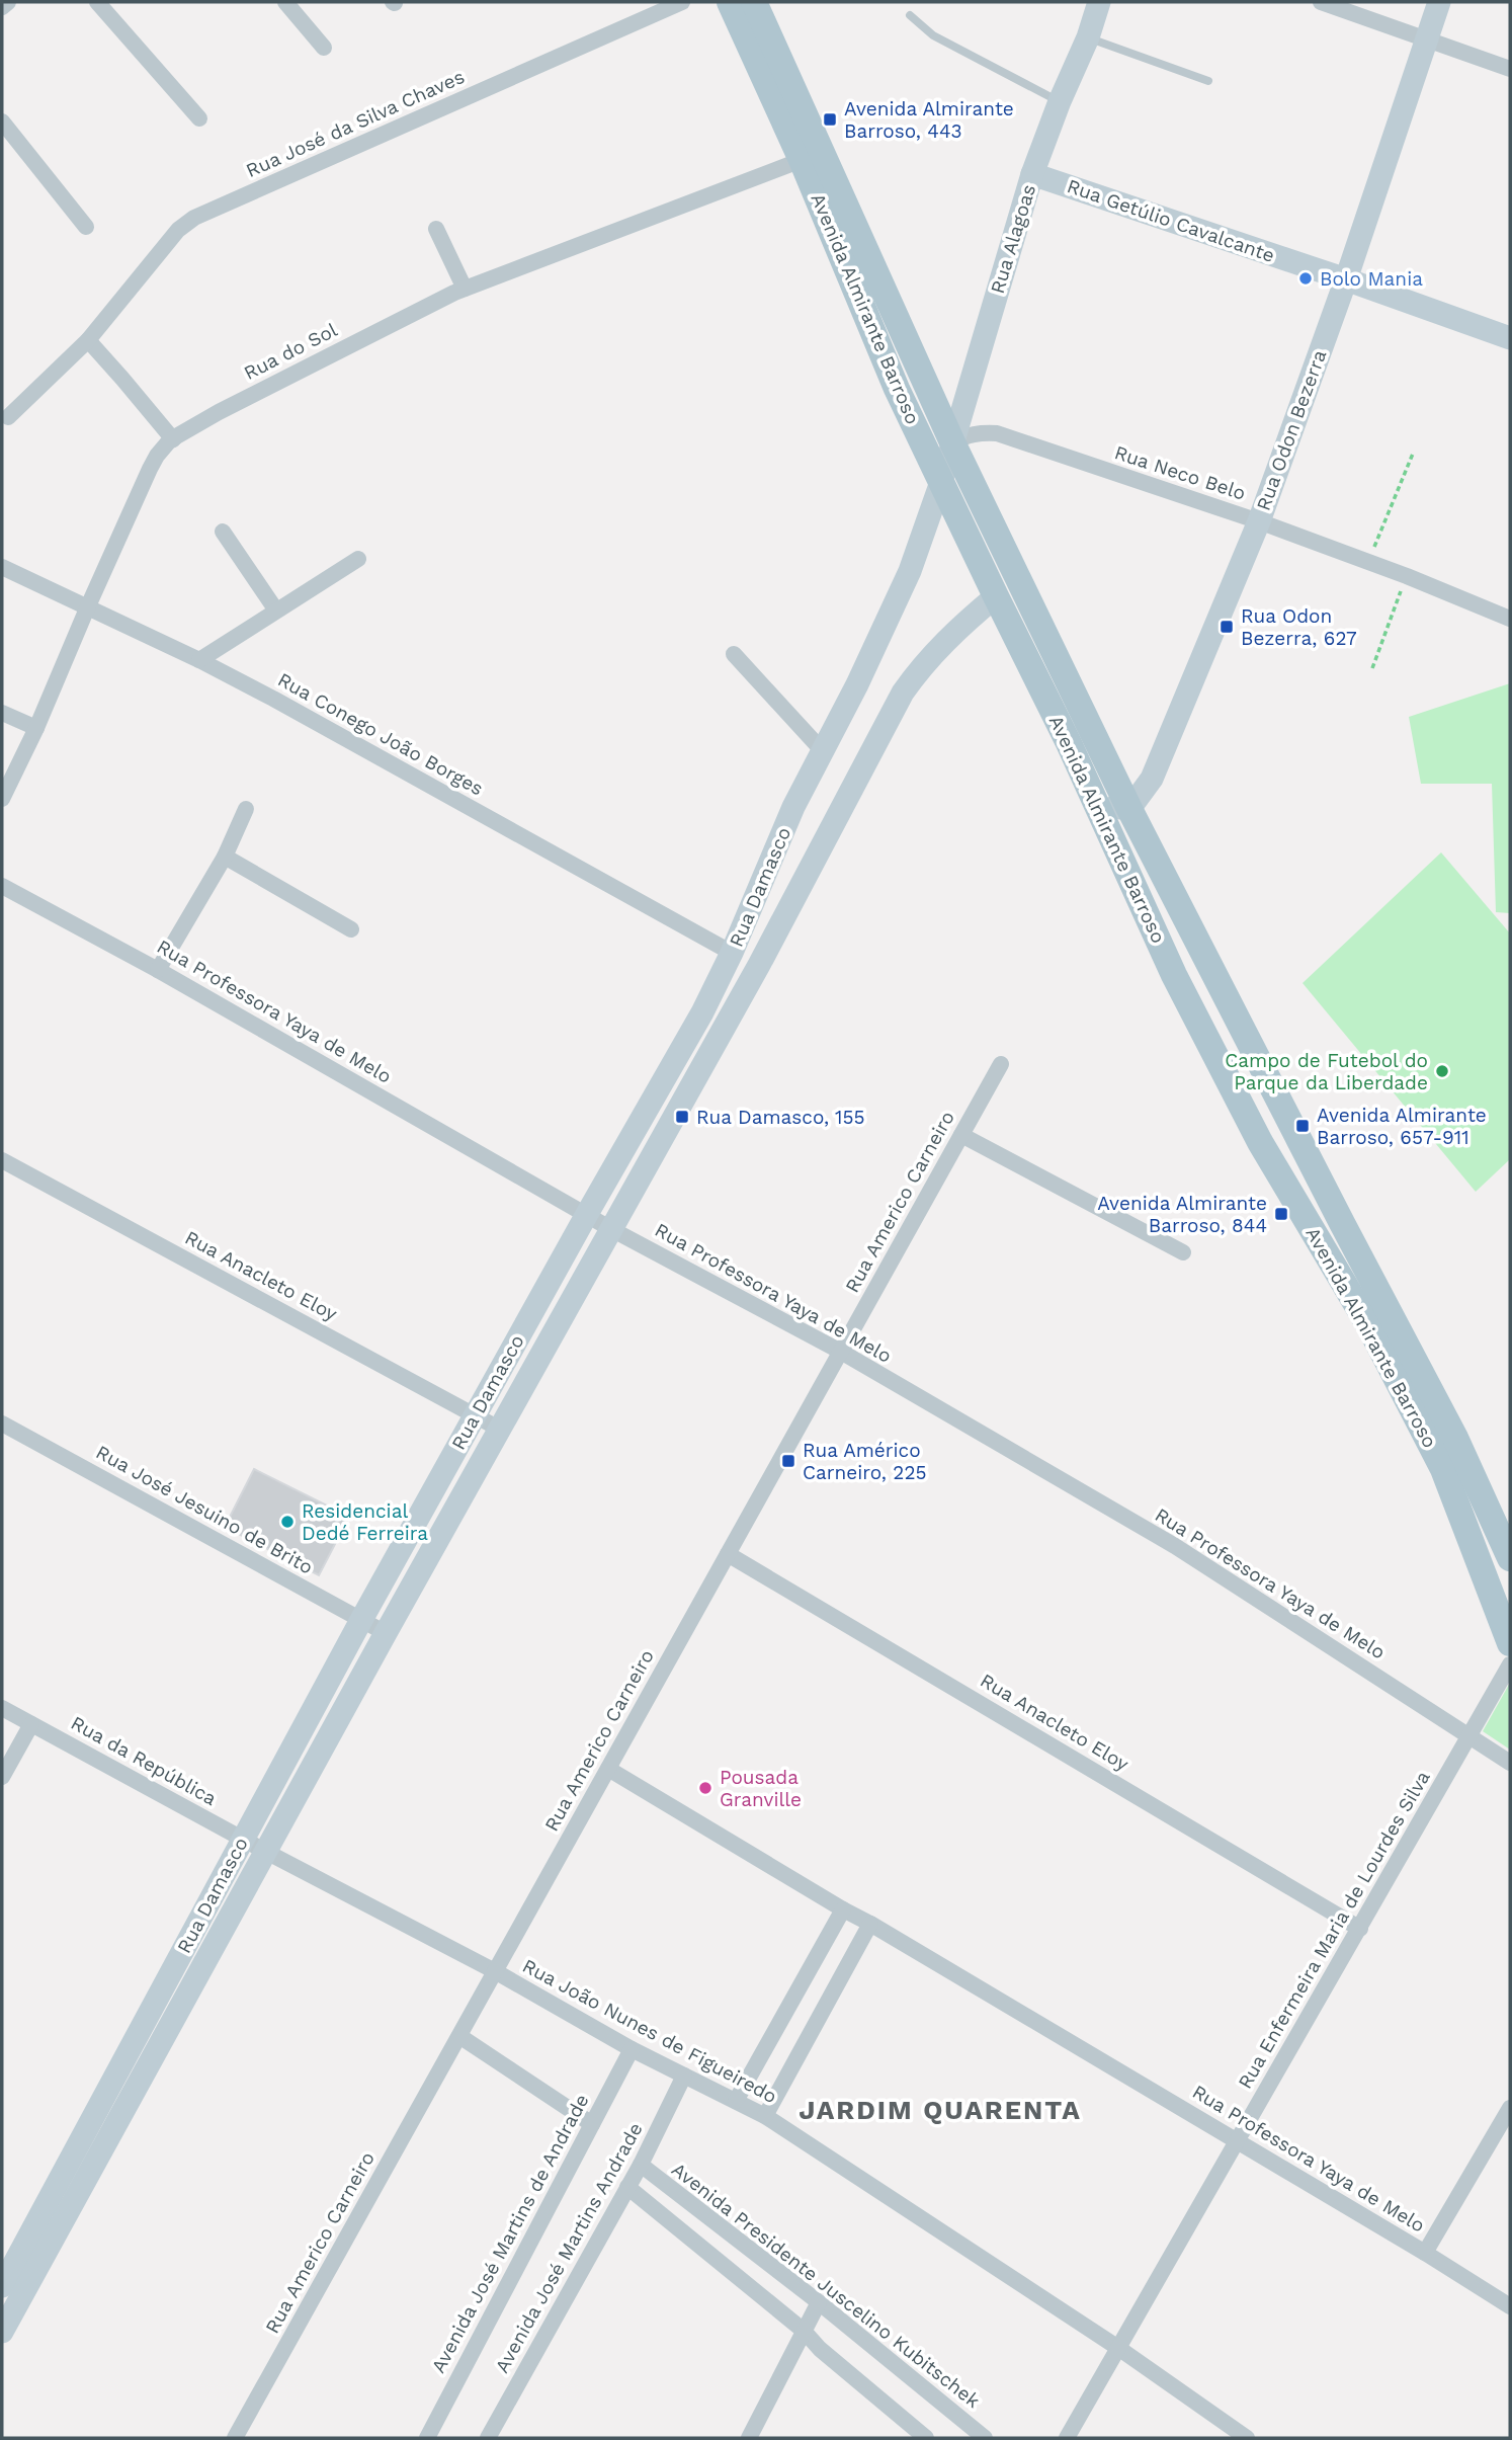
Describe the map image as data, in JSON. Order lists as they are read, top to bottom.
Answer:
{
  "streets": {
    "main road": ["Avenida Almirante Barroso"],
    "street": [
      "Rua José da Silva Chaves",
      "Rua Getúlio Cavalcante",
      "Rua Alagoas",
      "Rua do Sol",
      "Rua Odon Bezerra",
      "Rua Neco Belo",
      "Rua Conego João Borges",
      "Rua Damasco",
      "Rua Professora Yaya de Melo",
      "Rua Americo Carneiro",
      "Rua Anacleto Eloy",
      "Rua José Jesuino de Brito",
      "Rua da República",
      "Rua Enfermeira Maria de Lourdes Silva",
      "Rua João Nunes de Figueiredo",
      "Avenida José Martins de Andrade",
      "Avenida José Martins Andrade",
      "Avenida Presidente Juscelino Kubitschek"
    ]
  },
  "crossings": [
    ["Rua Getúlio Cavalcante", "Rua Alagoas"],
    ["Rua Getúlio Cavalcante", "Rua Odon Bezerra"],
    ["Rua Alagoas", "Avenida Almirante Barroso"],
    ["Rua Alagoas", "Rua Neco Belo"],
    ["Rua Alagoas", "Rua Damasco"],
    ["Avenida Almirante Barroso", "Rua do Sol"],
    ["Avenida Almirante Barroso", "Rua Odon Bezerra"],
    ["Avenida Almirante Barroso", "Rua Neco Belo"],
    ["Avenida Almirante Barroso", "Rua Damasco"],
    ["Rua do Sol", "Rua Conego João Borges"],
    ["Rua Odon Bezerra", "Rua Neco Belo"],
    ["Rua Conego João Borges", "Rua Damasco"],
    ["Rua Damasco", "Rua Professora Yaya de Melo"],
    ["Rua Damasco", "Rua Anacleto Eloy"],
    ["Rua Damasco", "Rua José Jesuino de Brito"],
    ["Rua Damasco", "Rua da República"],
    ["Rua Damasco", "Rua João Nunes de Figueiredo"],
    ["Rua Professora Yaya de Melo", "Rua Americo Carneiro"],
    ["Rua Professora Yaya de Melo", "Rua Enfermeira Maria de Lourdes Silva"],
    ["Rua Americo Carneiro", "Rua Anacleto Eloy"],
    ["Rua Americo Carneiro", "Rua João Nunes de Figueiredo"],
    ["Rua Anacleto Eloy", "Rua Enfermeira Maria de Lourdes Silva"],
    ["Rua da República", "Rua João Nunes de Figueiredo"],
    ["Rua Enfermeira Maria de Lourdes Silva", "Rua João Nunes de Figueiredo"],
    ["Rua João Nunes de Figueiredo", "Avenida José Martins de Andrade"],
    ["Rua João Nunes de Figueiredo", "Avenida José Martins Andrade"],
    ["Avenida José Martins Andrade", "Avenida Presidente Juscelino Kubitschek"]
  ],
  "districts": ["JARDIM QUARENTA"],
  "places": {
    "transit": [
      "Avenida Almirante Barroso, 443",
      "Rua Odon Bezerra, 627",
      "Rua Damasco, 155",
      "Avenida Almirante Barroso, 657-911",
      "Avenida Almirante Barroso, 844",
      "Rua Américo Carneiro, 225"
    ],
    "other": [
      "Bolo Mania",
      "Campo de Futebol do Parque da Liberdade",
      "Residencial Dedé Ferreira",
      "Pousada Granville"
    ]
  }
}
